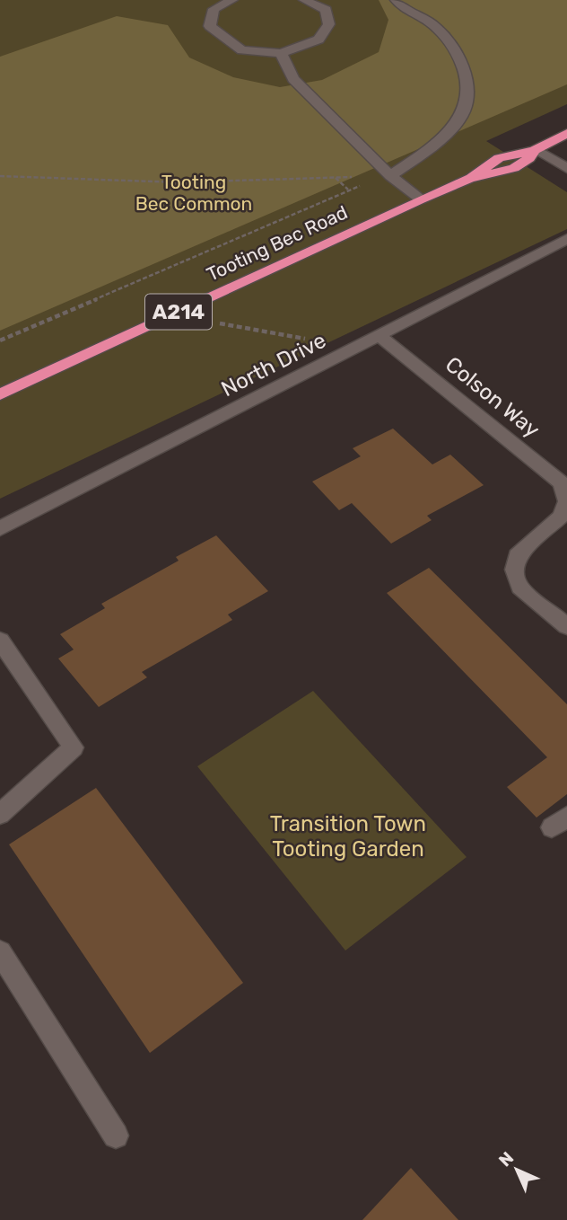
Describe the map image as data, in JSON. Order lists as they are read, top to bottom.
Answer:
{
  "streets": {
    "highway": ["Tooting Bec Road", "A214"],
    "street": ["North Drive", "Colson Way"]
  },
  "crossings": [
    ["North Drive", "Colson Way"]
  ],
  "parks": ["Tooting Bec Common", "Transition Town Tooting Garden"],
  "north": "top left"
}
